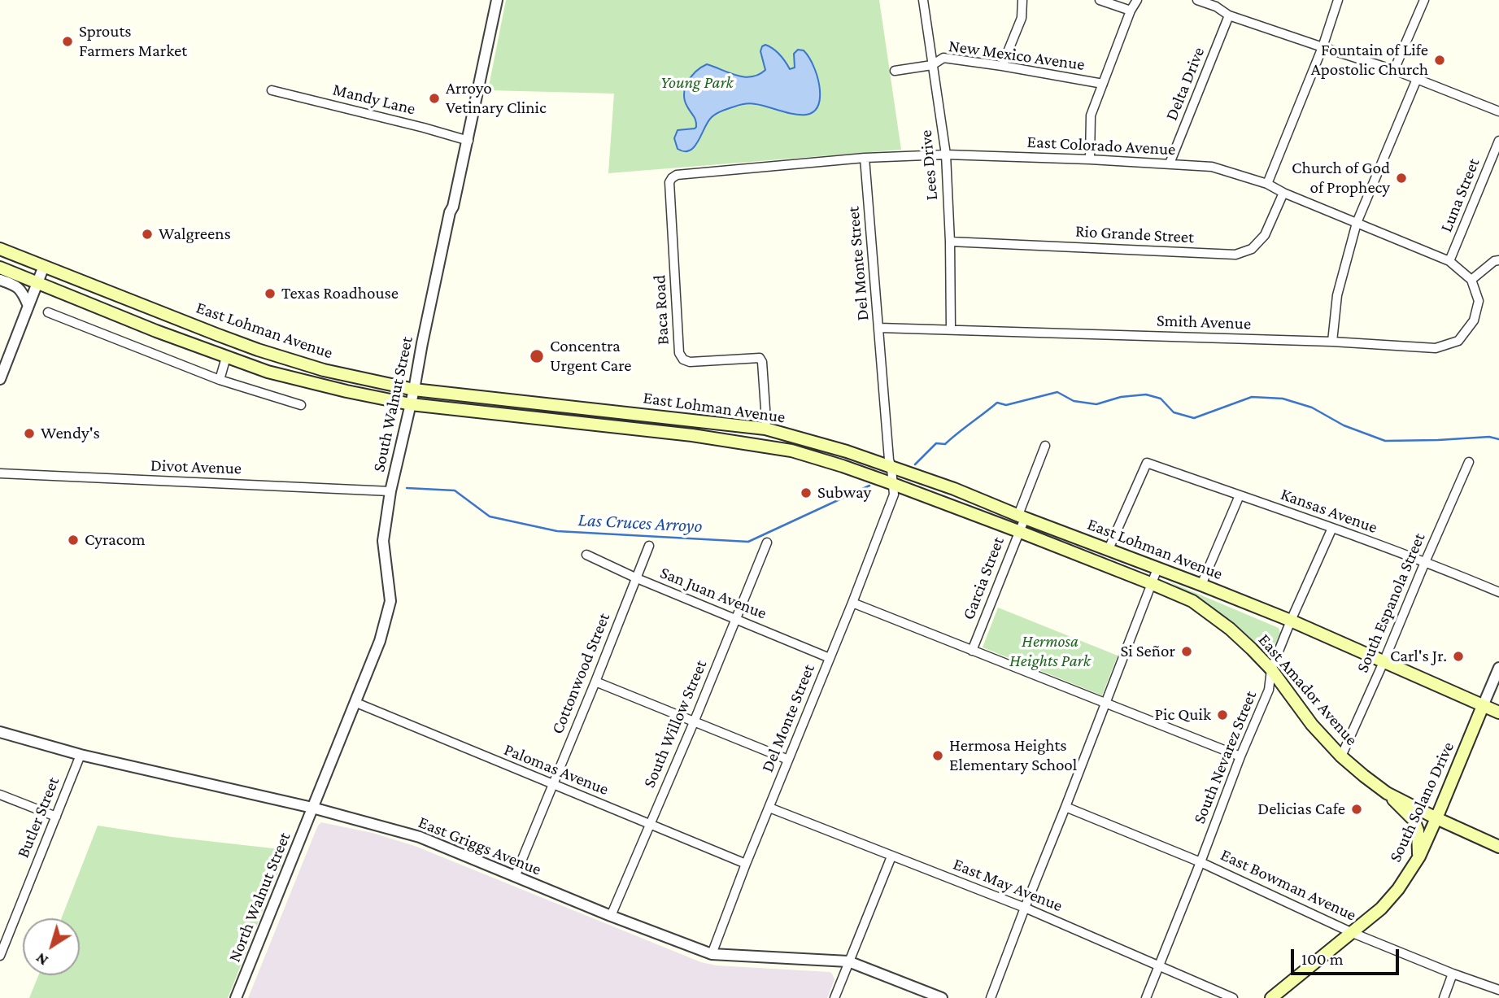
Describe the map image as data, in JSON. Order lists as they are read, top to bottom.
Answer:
{
  "streets": {
    "main road": ["East Lohman Avenue", "East Amador Avenue", "South Solano Drive"],
    "street": [
      "New Mexico Avenue",
      "Delta Drive",
      "Mandy Lane",
      "East Colorado Avenue",
      "Lees Drive",
      "Luna Street",
      "Rio Grande Street",
      "Del Monte Street",
      "Baca Road",
      "Smith Avenue",
      "South Walnut Street",
      "Divot Avenue",
      "Kansas Avenue",
      "Garcia Street",
      "San Juan Avenue",
      "South Espanola Street",
      "Cottonwood Street",
      "South Willow Street",
      "South Nevarez Street",
      "Palomas Avenue",
      "Butler Street",
      "East Griggs Avenue",
      "East May Avenue",
      "East Bowman Avenue",
      "North Walnut Street"
    ]
  },
  "crossings": [
    ["New Mexico Avenue", "Lees Drive"],
    ["Delta Drive", "East Colorado Avenue"],
    ["Mandy Lane", "South Walnut Street"],
    ["East Colorado Avenue", "Lees Drive"],
    ["East Colorado Avenue", "Luna Street"],
    ["East Colorado Avenue", "Rio Grande Street"],
    ["East Colorado Avenue", "Del Monte Street"],
    ["East Colorado Avenue", "Baca Road"],
    ["East Colorado Avenue", "Smith Avenue"],
    ["Lees Drive", "Rio Grande Street"],
    ["Lees Drive", "Smith Avenue"],
    ["Del Monte Street", "Smith Avenue"],
    ["Del Monte Street", "East Lohman Avenue"],
    ["Del Monte Street", "San Juan Avenue"],
    ["Del Monte Street", "Palomas Avenue"],
    ["Del Monte Street", "East Griggs Avenue"],
    ["Del Monte Street", "East May Avenue"],
    ["Baca Road", "East Lohman Avenue"],
    ["East Lohman Avenue", "South Walnut Street"],
    ["East Lohman Avenue", "Kansas Avenue"],
    ["East Lohman Avenue", "Garcia Street"],
    ["East Lohman Avenue", "South Espanola Street"],
    ["East Lohman Avenue", "East Amador Avenue"],
    ["East Lohman Avenue", "South Nevarez Street"],
    ["East Lohman Avenue", "South Solano Drive"],
    ["South Walnut Street", "Divot Avenue"],
    ["South Walnut Street", "Palomas Avenue"],
    ["South Walnut Street", "East Griggs Avenue"],
    ["South Walnut Street", "North Walnut Street"],
    ["Kansas Avenue", "South Espanola Street"],
    ["Kansas Avenue", "South Nevarez Street"],
    ["San Juan Avenue", "Cottonwood Street"],
    ["San Juan Avenue", "South Willow Street"],
    ["South Espanola Street", "East Amador Avenue"],
    ["Cottonwood Street", "Palomas Avenue"],
    ["Cottonwood Street", "East Griggs Avenue"],
    ["East Amador Avenue", "South Nevarez Street"],
    ["East Amador Avenue", "South Solano Drive"],
    ["South Willow Street", "Palomas Avenue"],
    ["South Willow Street", "East Griggs Avenue"],
    ["South Nevarez Street", "East May Avenue"],
    ["South Nevarez Street", "East Bowman Avenue"],
    ["South Solano Drive", "East Bowman Avenue"],
    ["Butler Street", "East Griggs Avenue"],
    ["East Griggs Avenue", "North Walnut Street"]
  ],
  "water": ["Las Cruces Arroyo"],
  "parks": ["Young Park", "Hermosa Heights Park"],
  "places": [
    "Sprouts Farmers Market",
    "Fountain of Life Apostolic Church",
    "Arroyo Vetinary Clinic",
    "Church of God of Prophecy",
    "Walgreens",
    "Texas Roadhouse",
    "Concentra Urgent Care",
    "Wendy's",
    "Subway",
    "Cyracom",
    "Si Señor",
    "Carl's Jr.",
    "Pic Quik",
    "Hermosa Heights Elementary School",
    "Delicias Cafe"
  ],
  "scale_bar": "100 m",
  "north": "bottom left"
}
